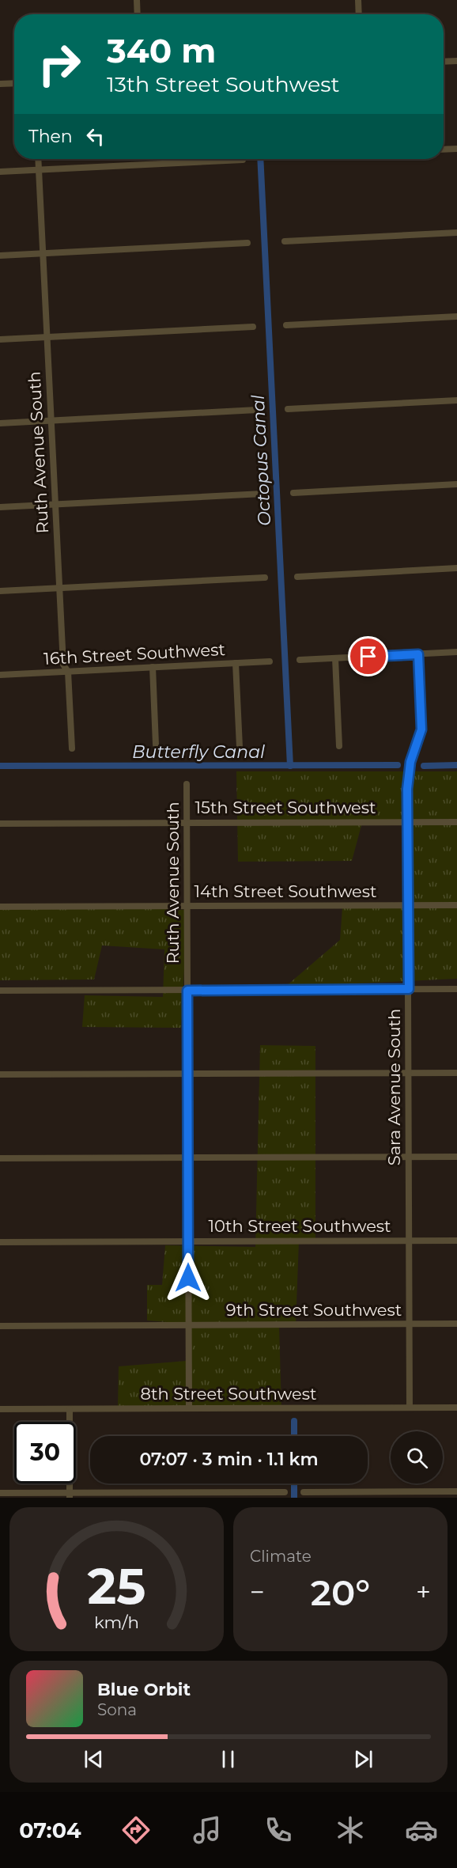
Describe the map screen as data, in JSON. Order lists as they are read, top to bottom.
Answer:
{
  "streets": {
    "street": [
      "Ruth Avenue South",
      "16th Street Southwest",
      "15th Street Southwest",
      "14th Street Southwest",
      "Sara Avenue South",
      "10th Street Southwest",
      "9th Street Southwest",
      "8th Street Southwest"
    ]
  },
  "crossings": [
    ["Ruth Avenue South", "16th Street Southwest"],
    ["Ruth Avenue South", "15th Street Southwest"],
    ["Ruth Avenue South", "14th Street Southwest"],
    ["Ruth Avenue South", "10th Street Southwest"],
    ["Ruth Avenue South", "9th Street Southwest"],
    ["Ruth Avenue South", "8th Street Southwest"],
    ["15th Street Southwest", "Sara Avenue South"],
    ["14th Street Southwest", "Sara Avenue South"],
    ["Sara Avenue South", "10th Street Southwest"],
    ["Sara Avenue South", "9th Street Southwest"],
    ["Sara Avenue South", "8th Street Southwest"]
  ],
  "water": ["Octopus Canal", "Butterfly Canal"],
  "page": {
    "turn": ["340 m", "13th Street Southwest"],
    "then": "Then",
    "limit": "30",
    "trip": "07:07 · 3 min · 1.1 km",
    "tile": "Climate",
    "heat": ["−", "20°", "+"],
    "song": ["Blue Orbit", "Sona"],
    "tabs": "07:04",
    "gauge": ["25", "km/h"]
  }
}
